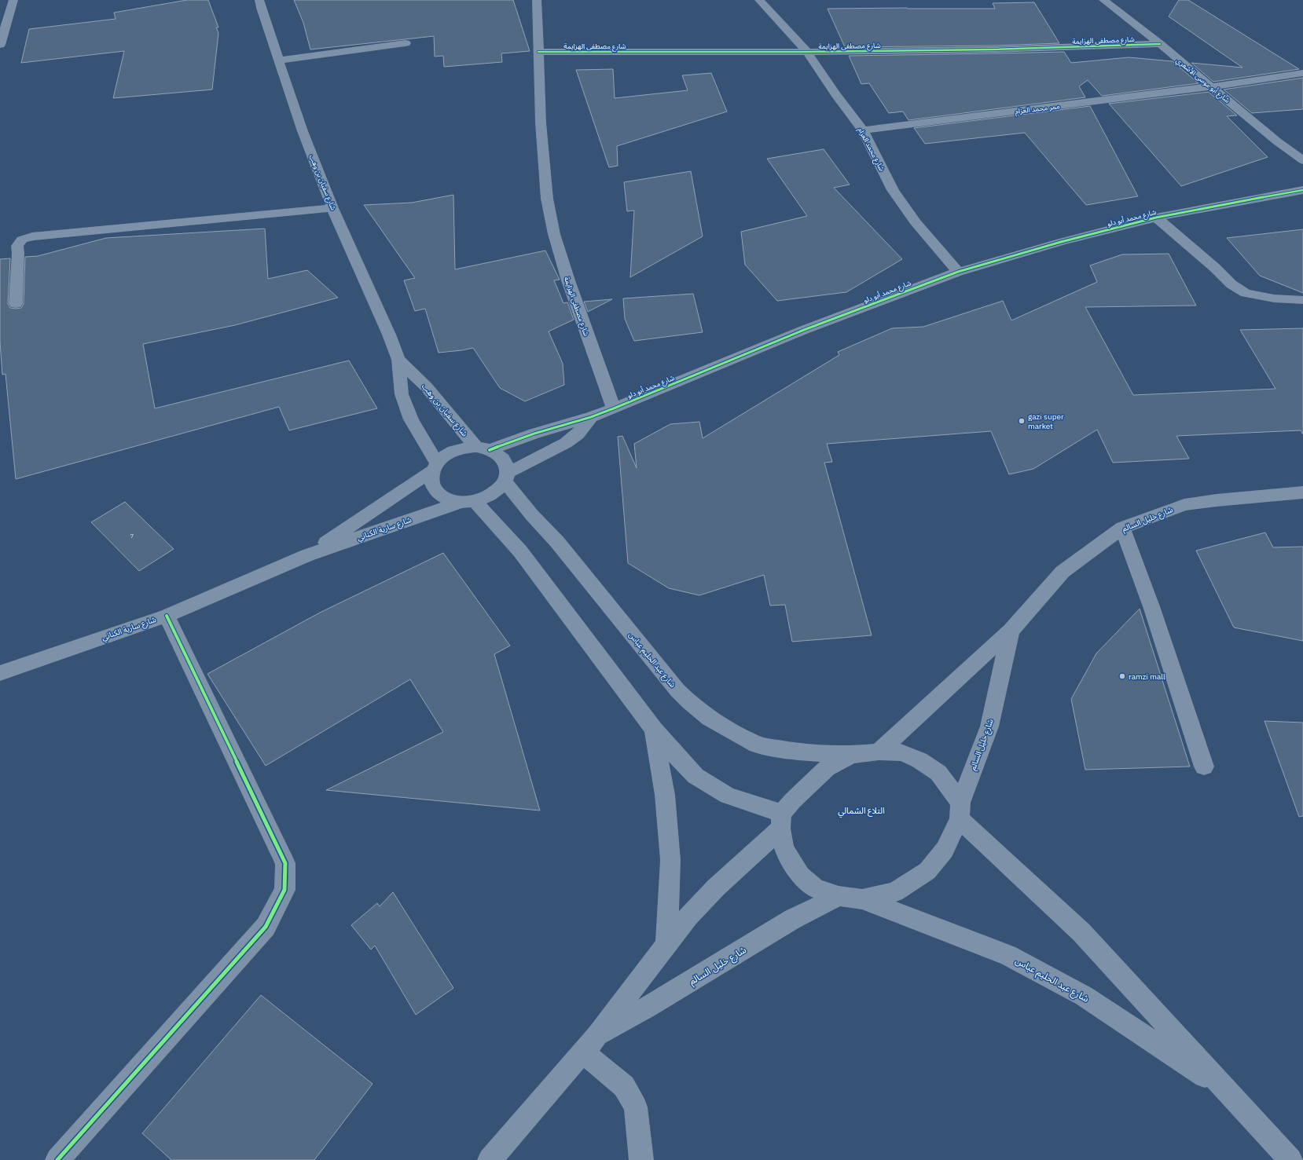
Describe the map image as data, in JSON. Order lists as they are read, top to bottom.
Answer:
{
  "streets": {
    "street": [
      "شارع مصطفى الهزايمة",
      "شارع أبو موسى الأشعري",
      "ممر محمد العزام",
      "شارع محمد العزام",
      "شارع سفيان بن وهب",
      "شارع محمد أبو دلو",
      "شارع خليل السالم",
      "شارع سارية الكناني",
      "شارع عبد الحليم عباس"
    ]
  },
  "crossings": [
    ["شارع مصطفى الهزايمة", "شارع أبو موسى الأشعري"],
    ["شارع مصطفى الهزايمة", "شارع محمد العزام"],
    ["شارع مصطفى الهزايمة", "شارع محمد أبو دلو"],
    ["شارع أبو موسى الأشعري", "ممر محمد العزام"],
    ["ممر محمد العزام", "شارع محمد العزام"],
    ["شارع محمد العزام", "شارع محمد أبو دلو"],
    ["شارع سفيان بن وهب", "شارع محمد أبو دلو"],
    ["شارع سفيان بن وهب", "شارع سارية الكناني"],
    ["شارع سفيان بن وهب", "شارع عبد الحليم عباس"],
    ["شارع محمد أبو دلو", "شارع سارية الكناني"],
    ["شارع محمد أبو دلو", "شارع عبد الحليم عباس"],
    ["شارع خليل السالم", "شارع عبد الحليم عباس"],
    ["شارع سارية الكناني", "شارع عبد الحليم عباس"]
  ],
  "districts": ["التلاع الشمالي"],
  "places": ["gazi super market", "ramzi mall"],
  "house_numbers": ["7"]
}
